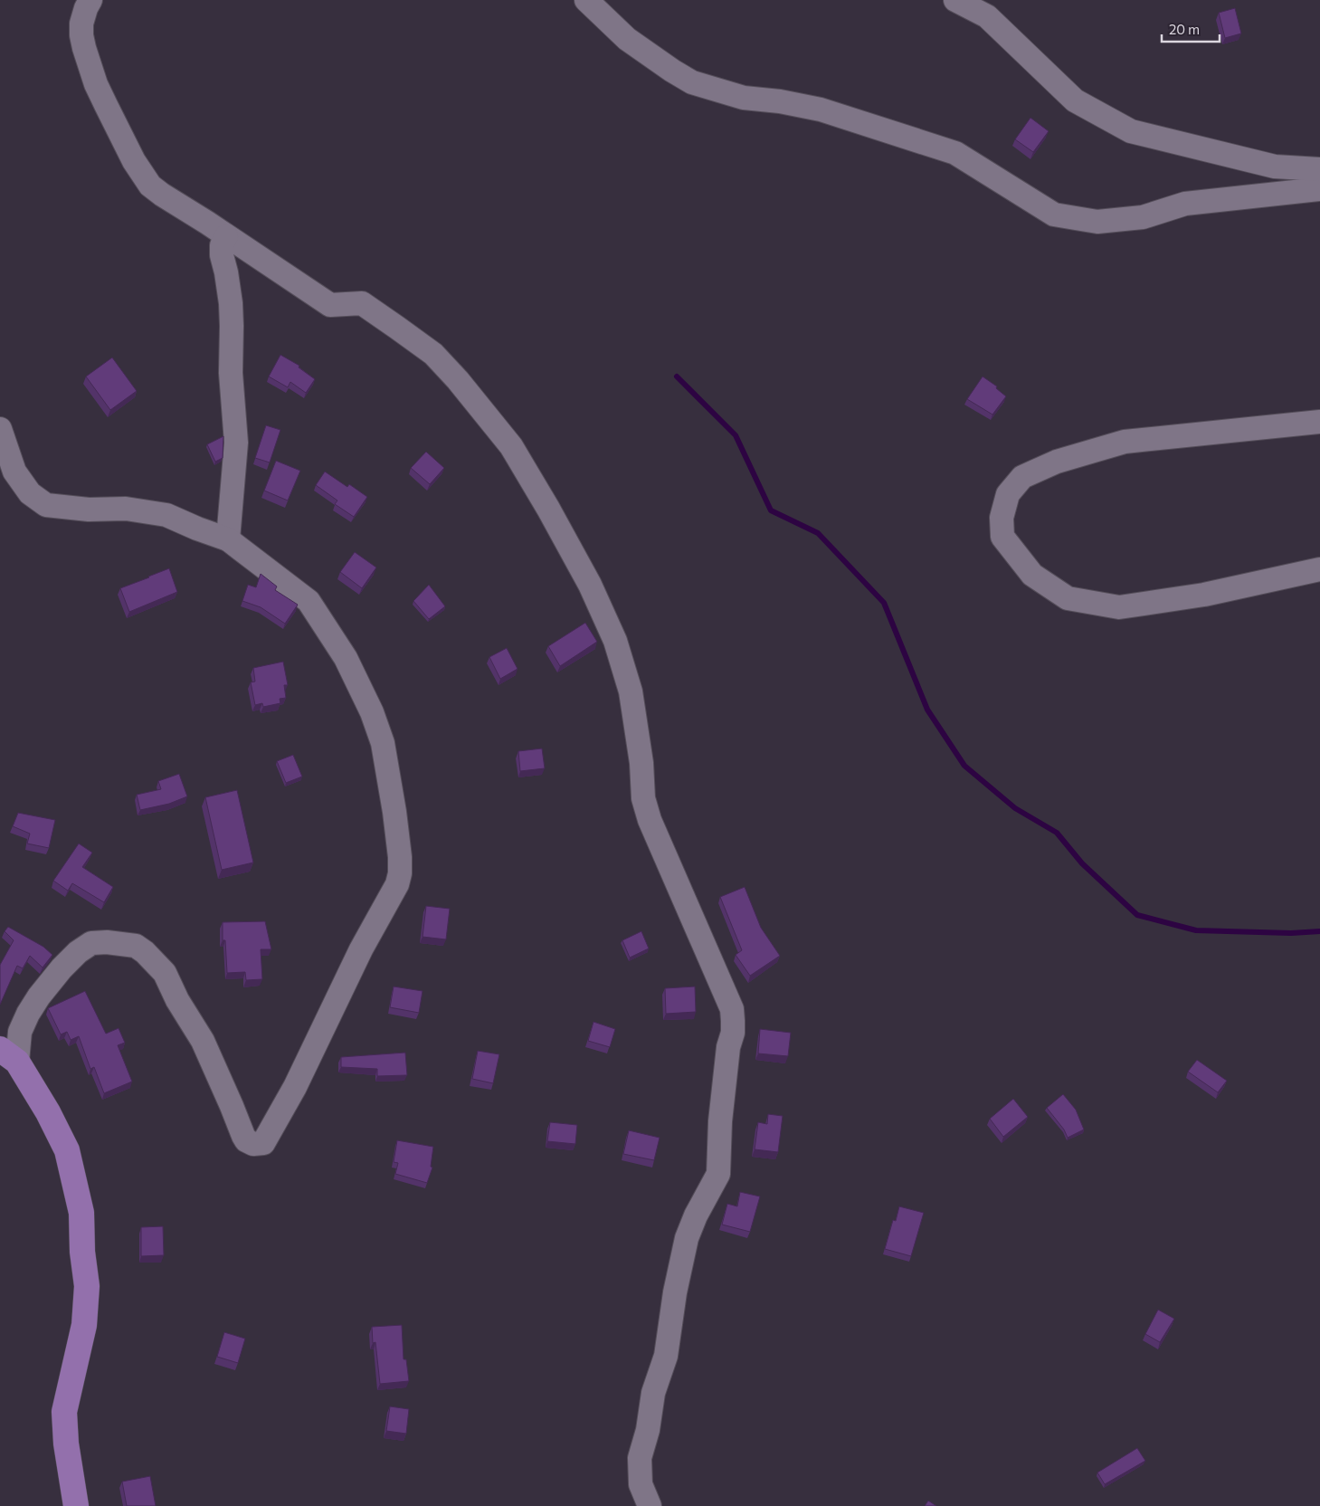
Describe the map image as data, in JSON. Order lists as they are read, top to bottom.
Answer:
{
  "scale_bar": "20 m"
}
